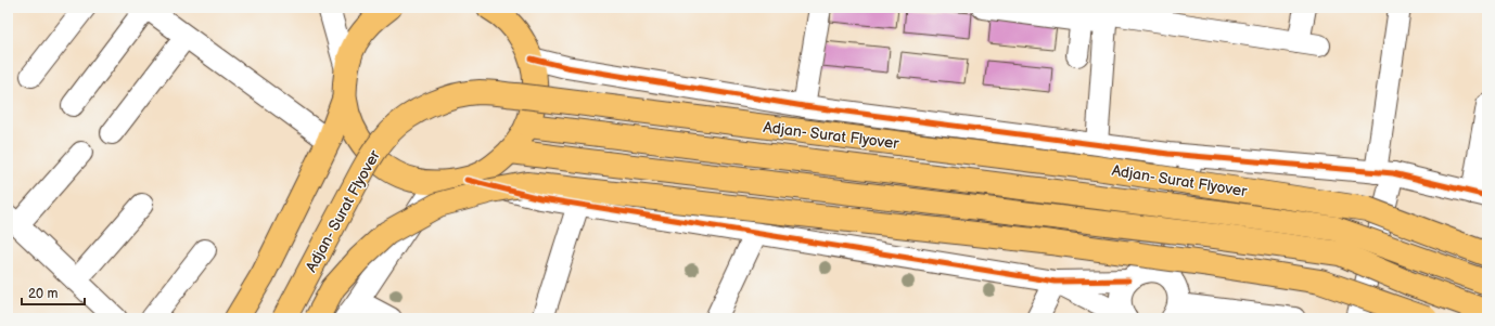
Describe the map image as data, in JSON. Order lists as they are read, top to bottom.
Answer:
{
  "streets": {
    "main road": ["Adjan- Surat Flyover"]
  },
  "scale_bar": "20 m"
}
